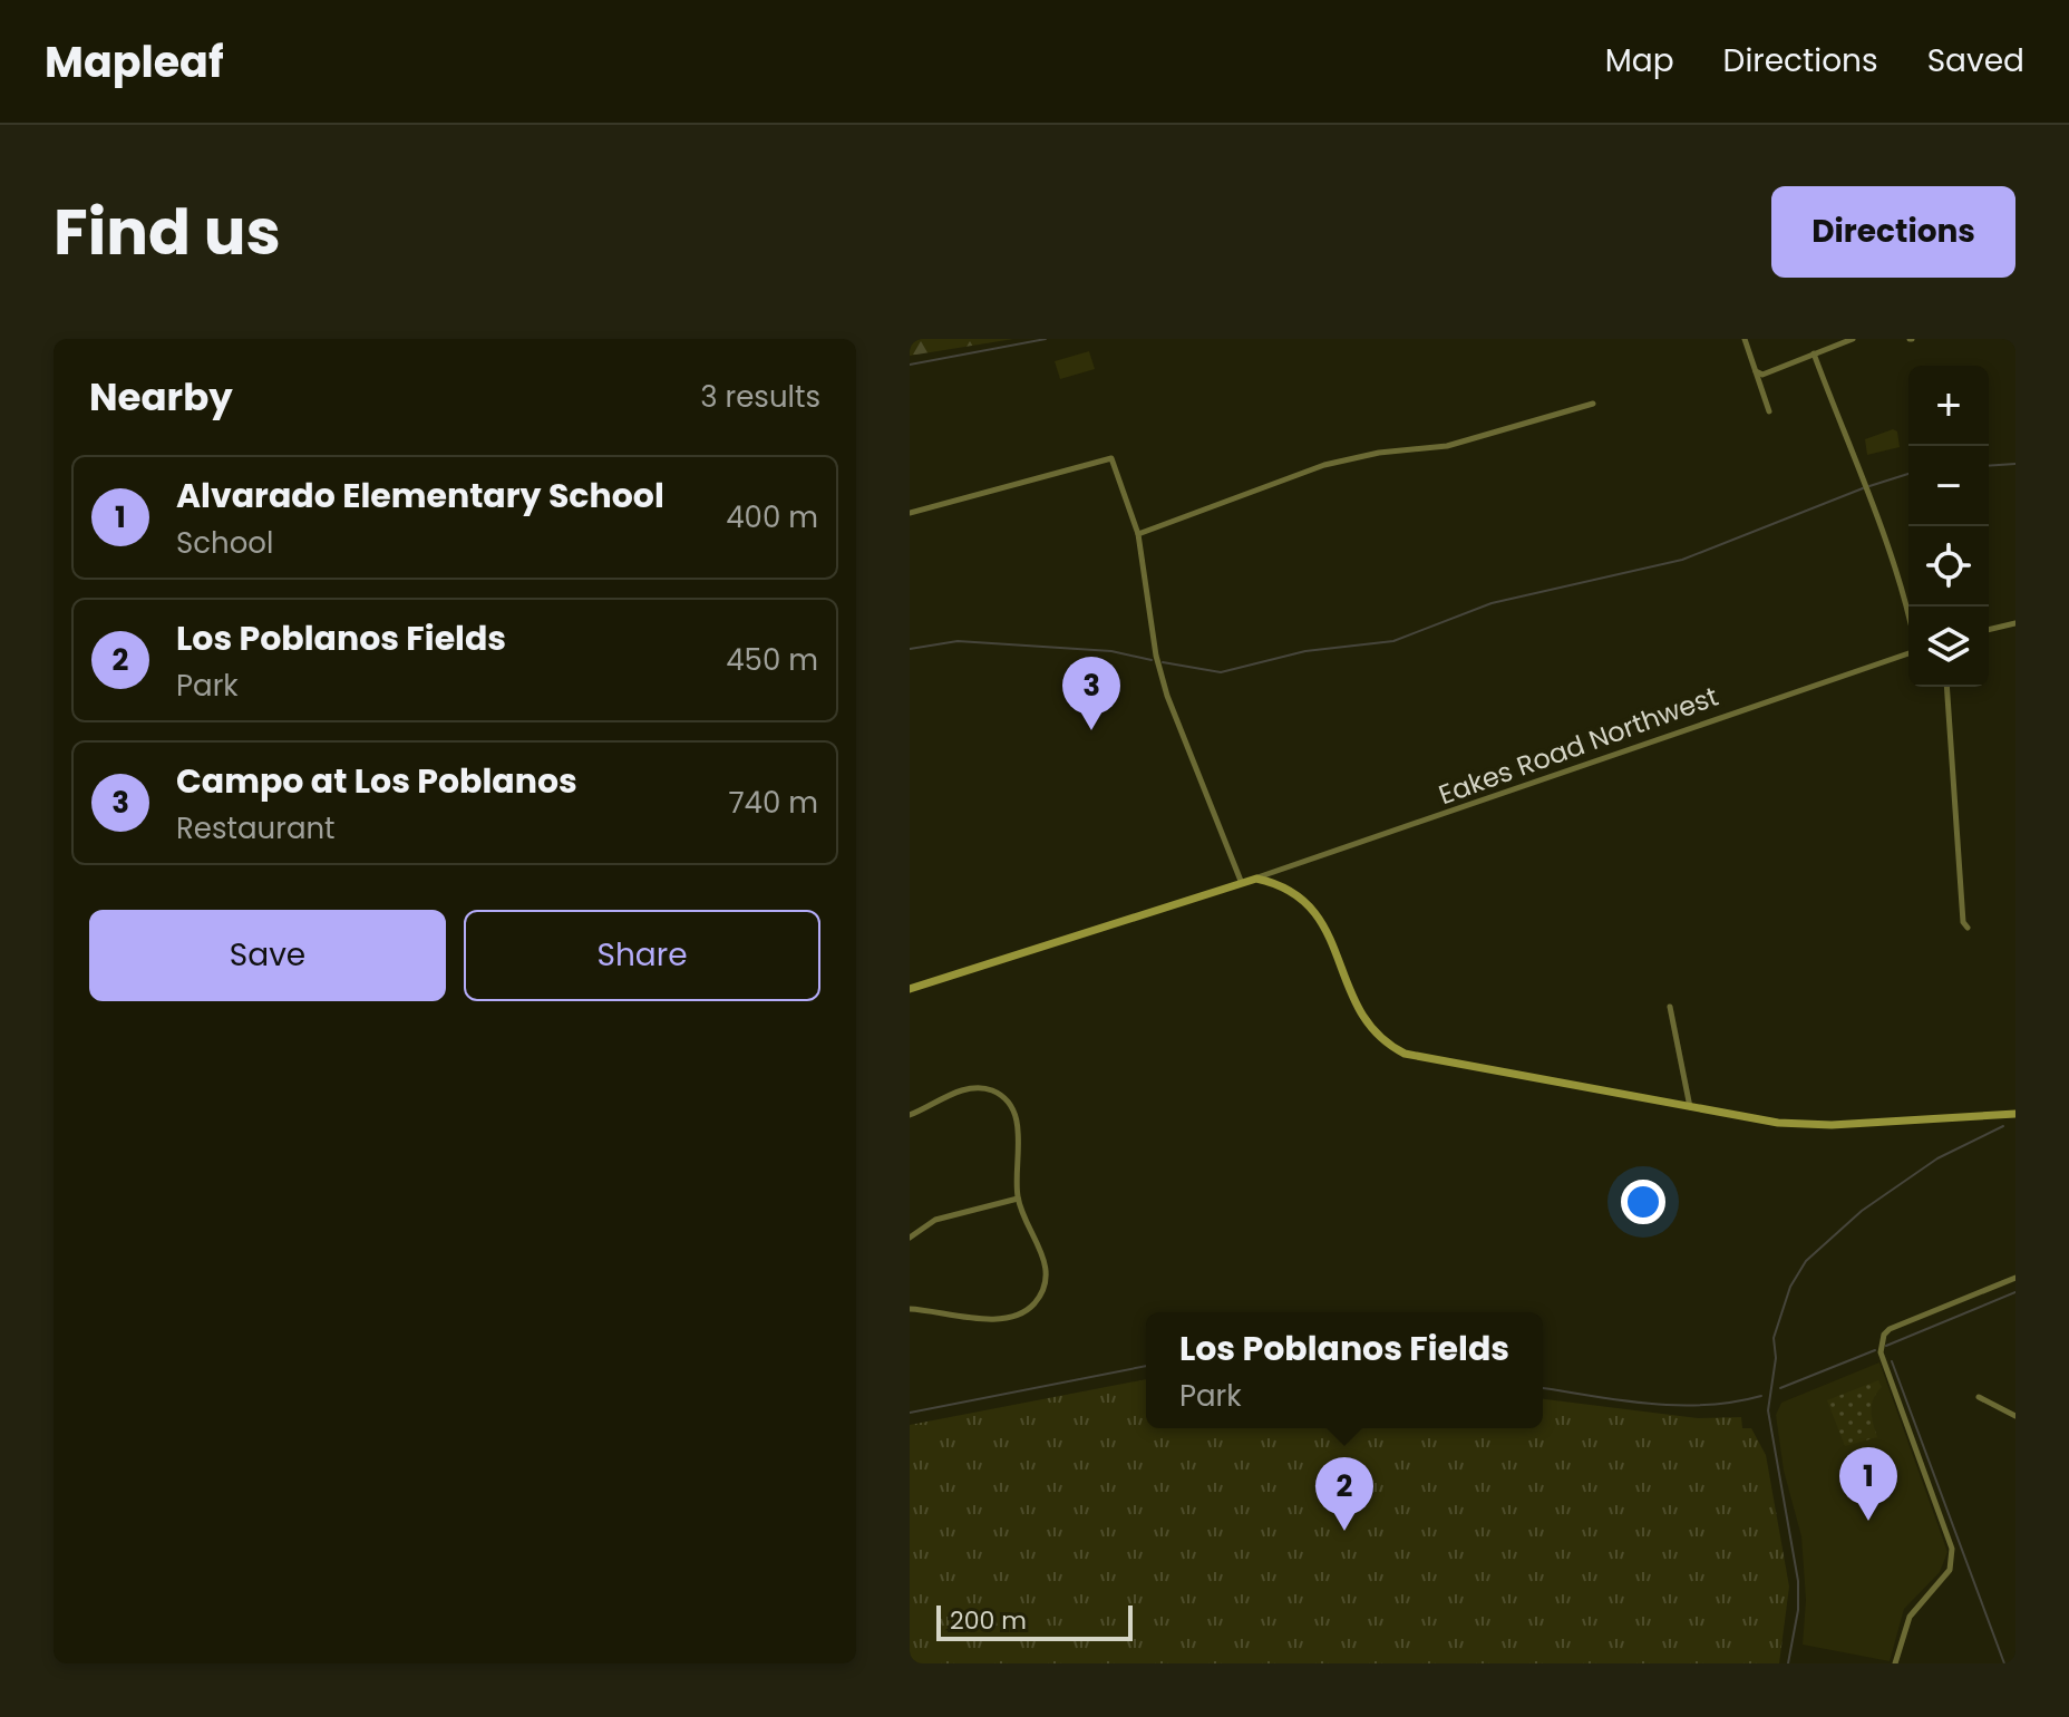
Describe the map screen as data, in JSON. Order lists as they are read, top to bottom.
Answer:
{
  "streets": {
    "street": ["Eakes Road Northwest"]
  },
  "scale_bar": "200 m",
  "page": {
    "header": "Mapleaf",
    "nav": ["Map", "Directions", "Saved"],
    "title": "Find us",
    "buttons": [
      "Directions",
      ["Save", "Share"]
    ],
    "heading": ["Nearby", "3 results"],
    "map_buttons": ["+", "−"],
    "list": [
      {
        "mark": "1",
        "name": "Alvarado Elementary School",
        "note": "School",
        "value": "400 m"
      },
      {
        "mark": "2",
        "name": "Los Poblanos Fields",
        "note": "Park",
        "value": "450 m"
      },
      {
        "mark": "3",
        "name": "Campo at Los Poblanos",
        "note": "Restaurant",
        "value": "740 m"
      }
    ],
    "pins": ["3", "1", "2"],
    "popup": ["Los Poblanos Fields", "Park"],
    "scale": "200 m"
  }
}
